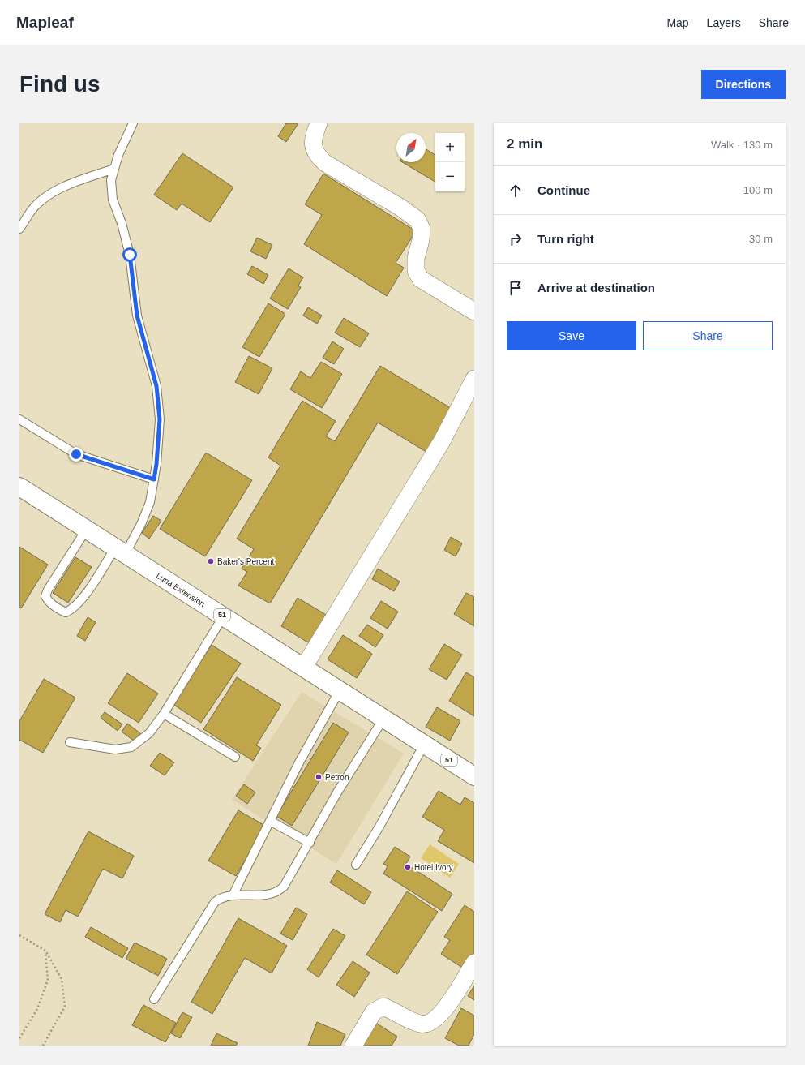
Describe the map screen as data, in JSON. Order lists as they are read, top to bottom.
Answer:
{
  "streets": {
    "highway": ["Luna Extension", "51"]
  },
  "crossings": [
    ["Luna Extension", "51"]
  ],
  "places": ["Baker's Percent", "Petron", "Hotel Ivory"],
  "north": "top right",
  "page": {
    "header": "Mapleaf",
    "nav": ["Map", "Layers", "Share"],
    "buttons": [
      "Directions",
      ["Save", "Share"]
    ],
    "title": "Find us",
    "heading": ["2 min", "Walk · 130 m"],
    "map_buttons": ["+", "−"],
    "list": [
      ["Continue", "100 m"],
      ["Turn right", "30 m"],
      "Arrive at destination"
    ]
  }
}
